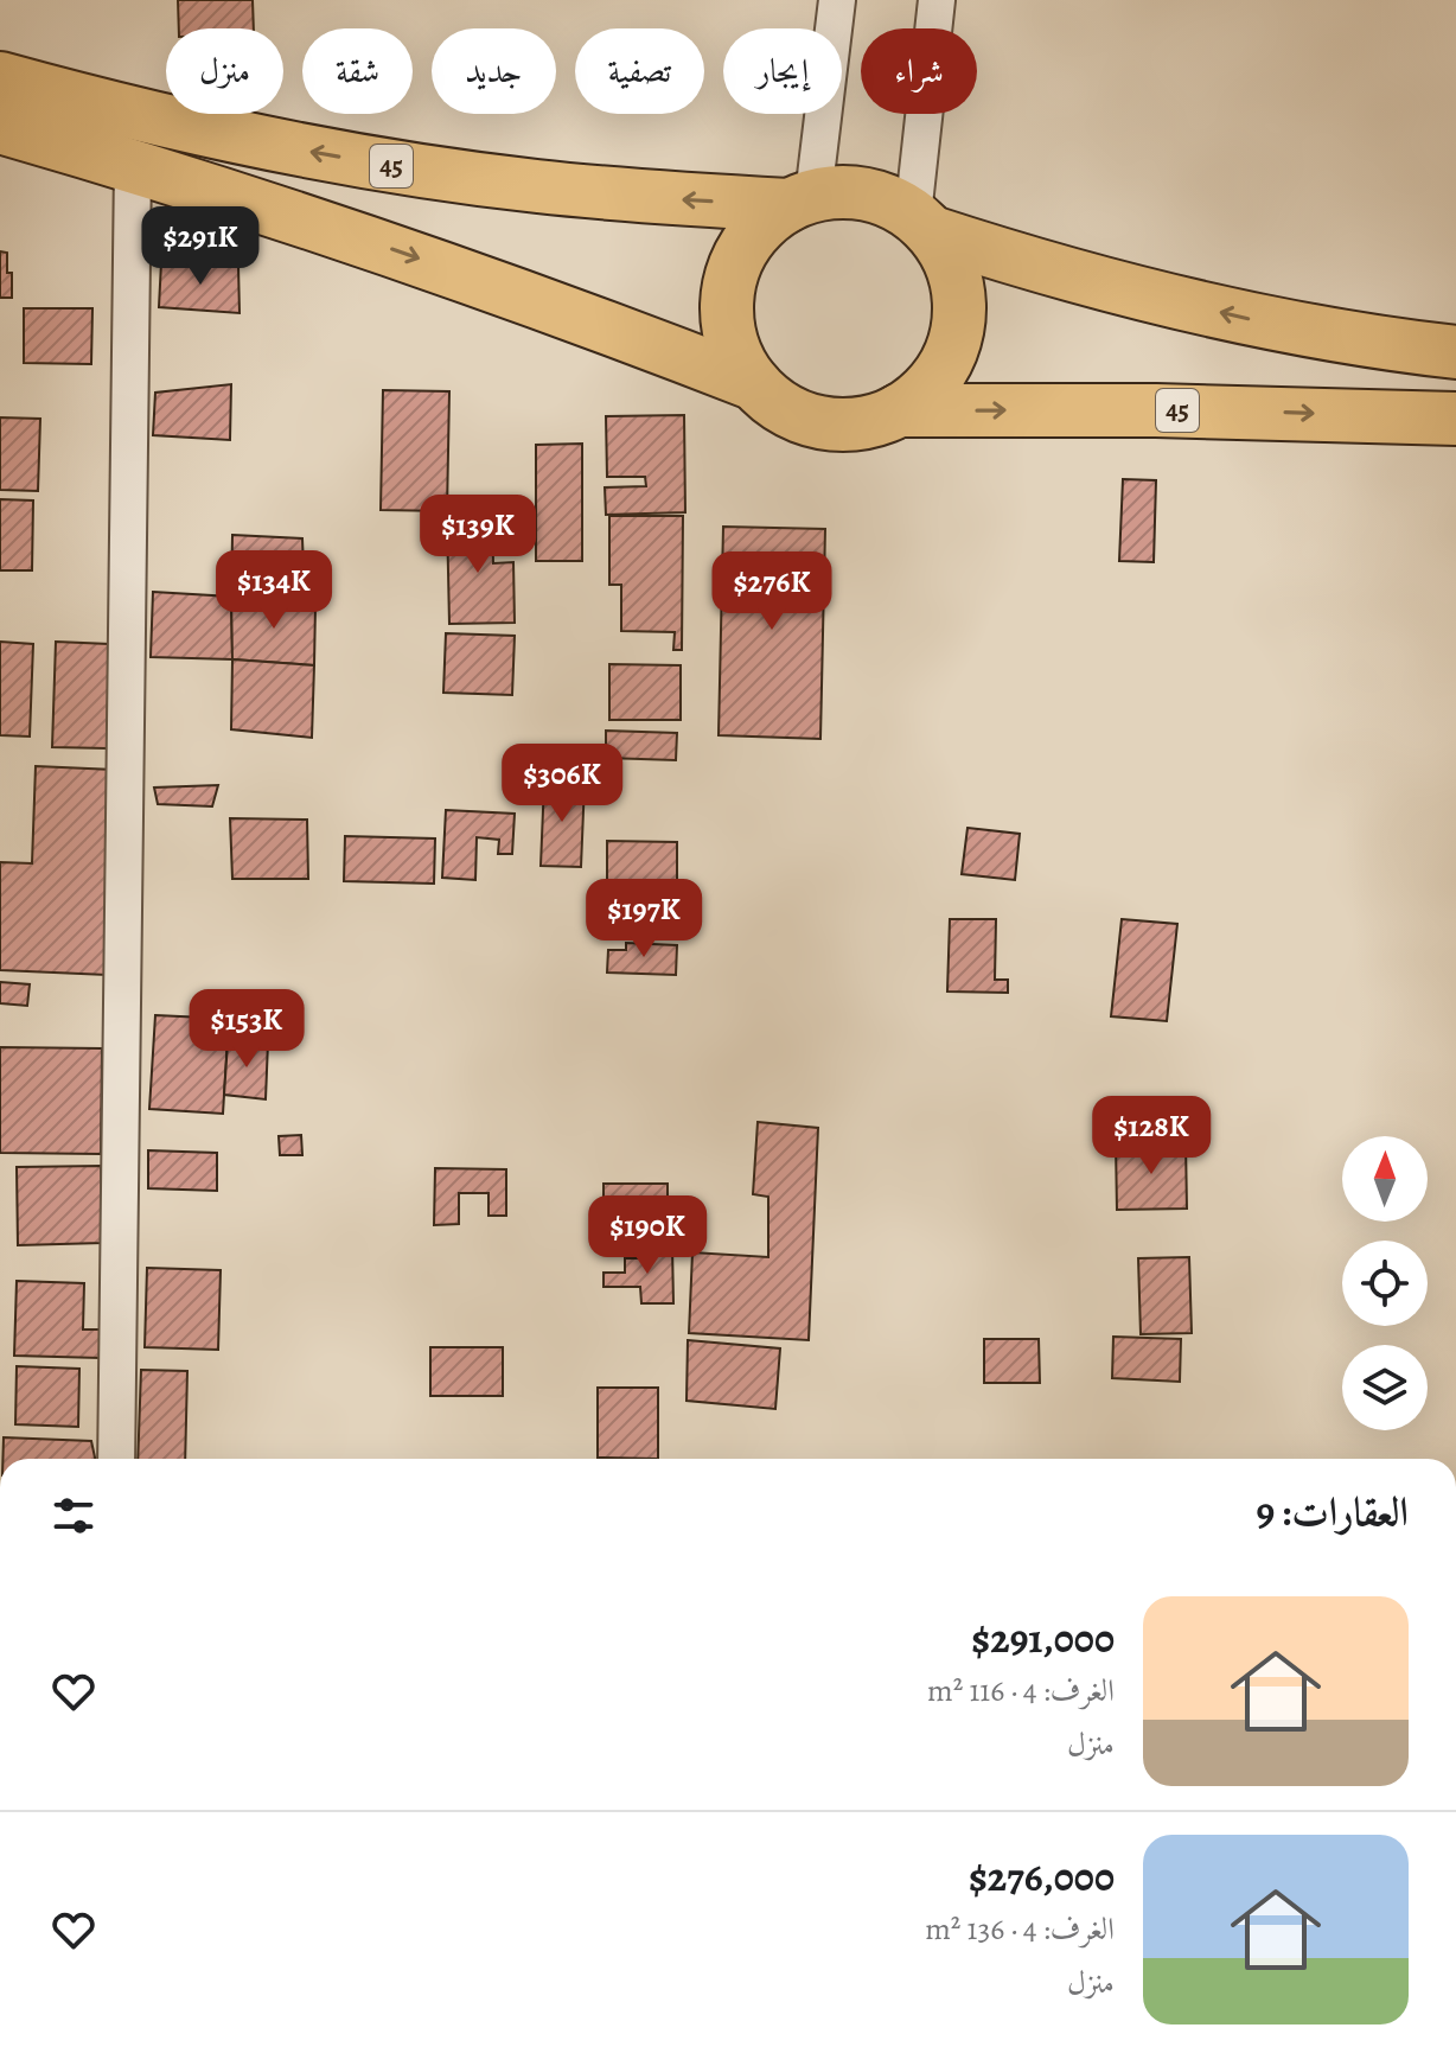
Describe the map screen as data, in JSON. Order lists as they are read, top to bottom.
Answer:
{
  "streets": {
    "highway": ["45"]
  },
  "north": "top",
  "page": {
    "chip": [
      "شراء",
      "إيجار",
      "تصفية",
      "جديد",
      "شقة",
      "منزل"
    ],
    "price": [
      "$291K",
      "$139K",
      "$134K",
      "$276K",
      "$306K",
      "$197K",
      "$153K",
      "$128K",
      "$190K"
    ],
    "heading": "العقارات: 9",
    "list": [
      {
        "name": "$291,000",
        "note": "الغرف: 4 · 116 m² · منزل"
      },
      {
        "name": "$276,000",
        "note": "الغرف: 4 · 136 m² · منزل"
      }
    ]
  }
}
